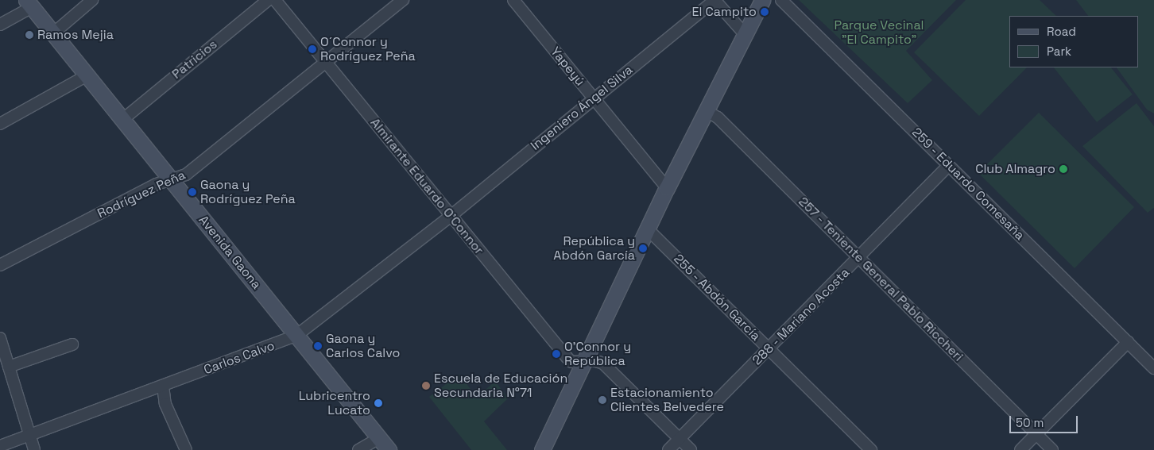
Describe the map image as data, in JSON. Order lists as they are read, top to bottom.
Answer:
{
  "streets": {
    "main road": ["Avenida Gaona"],
    "street": [
      "Patricios",
      "Yapeyú",
      "Ingeniero Ángel Silva",
      "259 - Eduardo Comesaña",
      "Almirante Eduardo O'Connor",
      "Rodríguez Peña",
      "257 - Teniente General Pablo Riccheri",
      "255 - Abdón García",
      "288 - Mariano Acosta",
      "Carlos Calvo"
    ]
  },
  "crossings": [
    ["Patricios", "Avenida Gaona"],
    ["Yapeyú", "Ingeniero Ángel Silva"],
    ["Ingeniero Ángel Silva", "Almirante Eduardo O'Connor"],
    ["Ingeniero Ángel Silva", "Carlos Calvo"],
    ["259 - Eduardo Comesaña", "288 - Mariano Acosta"],
    ["Almirante Eduardo O'Connor", "Rodríguez Peña"],
    ["Almirante Eduardo O'Connor", "288 - Mariano Acosta"],
    ["Almirante Eduardo O'Connor", "Carlos Calvo"],
    ["Rodríguez Peña", "Avenida Gaona"],
    ["Avenida Gaona", "Carlos Calvo"],
    ["257 - Teniente General Pablo Riccheri", "288 - Mariano Acosta"],
    ["255 - Abdón García", "288 - Mariano Acosta"]
  ],
  "parks": ["Parque Vecinal \"El Campito\""],
  "places": [
    "El Campito",
    "Ramos Mejia",
    "O´Connor y Rodríguez Peña",
    "Club Almagro",
    "Gaona y Rodríguez Peña",
    "República y Abdón García",
    "Gaona y Carlos Calvo",
    "O'Connor y República",
    "Escuela de Educación Secundaria N°71",
    "Estacionamiento Clientes Belvedere",
    "Lubricentro Lucato"
  ],
  "legend": ["Road", "Park"],
  "scale_bar": "50 m"
}
